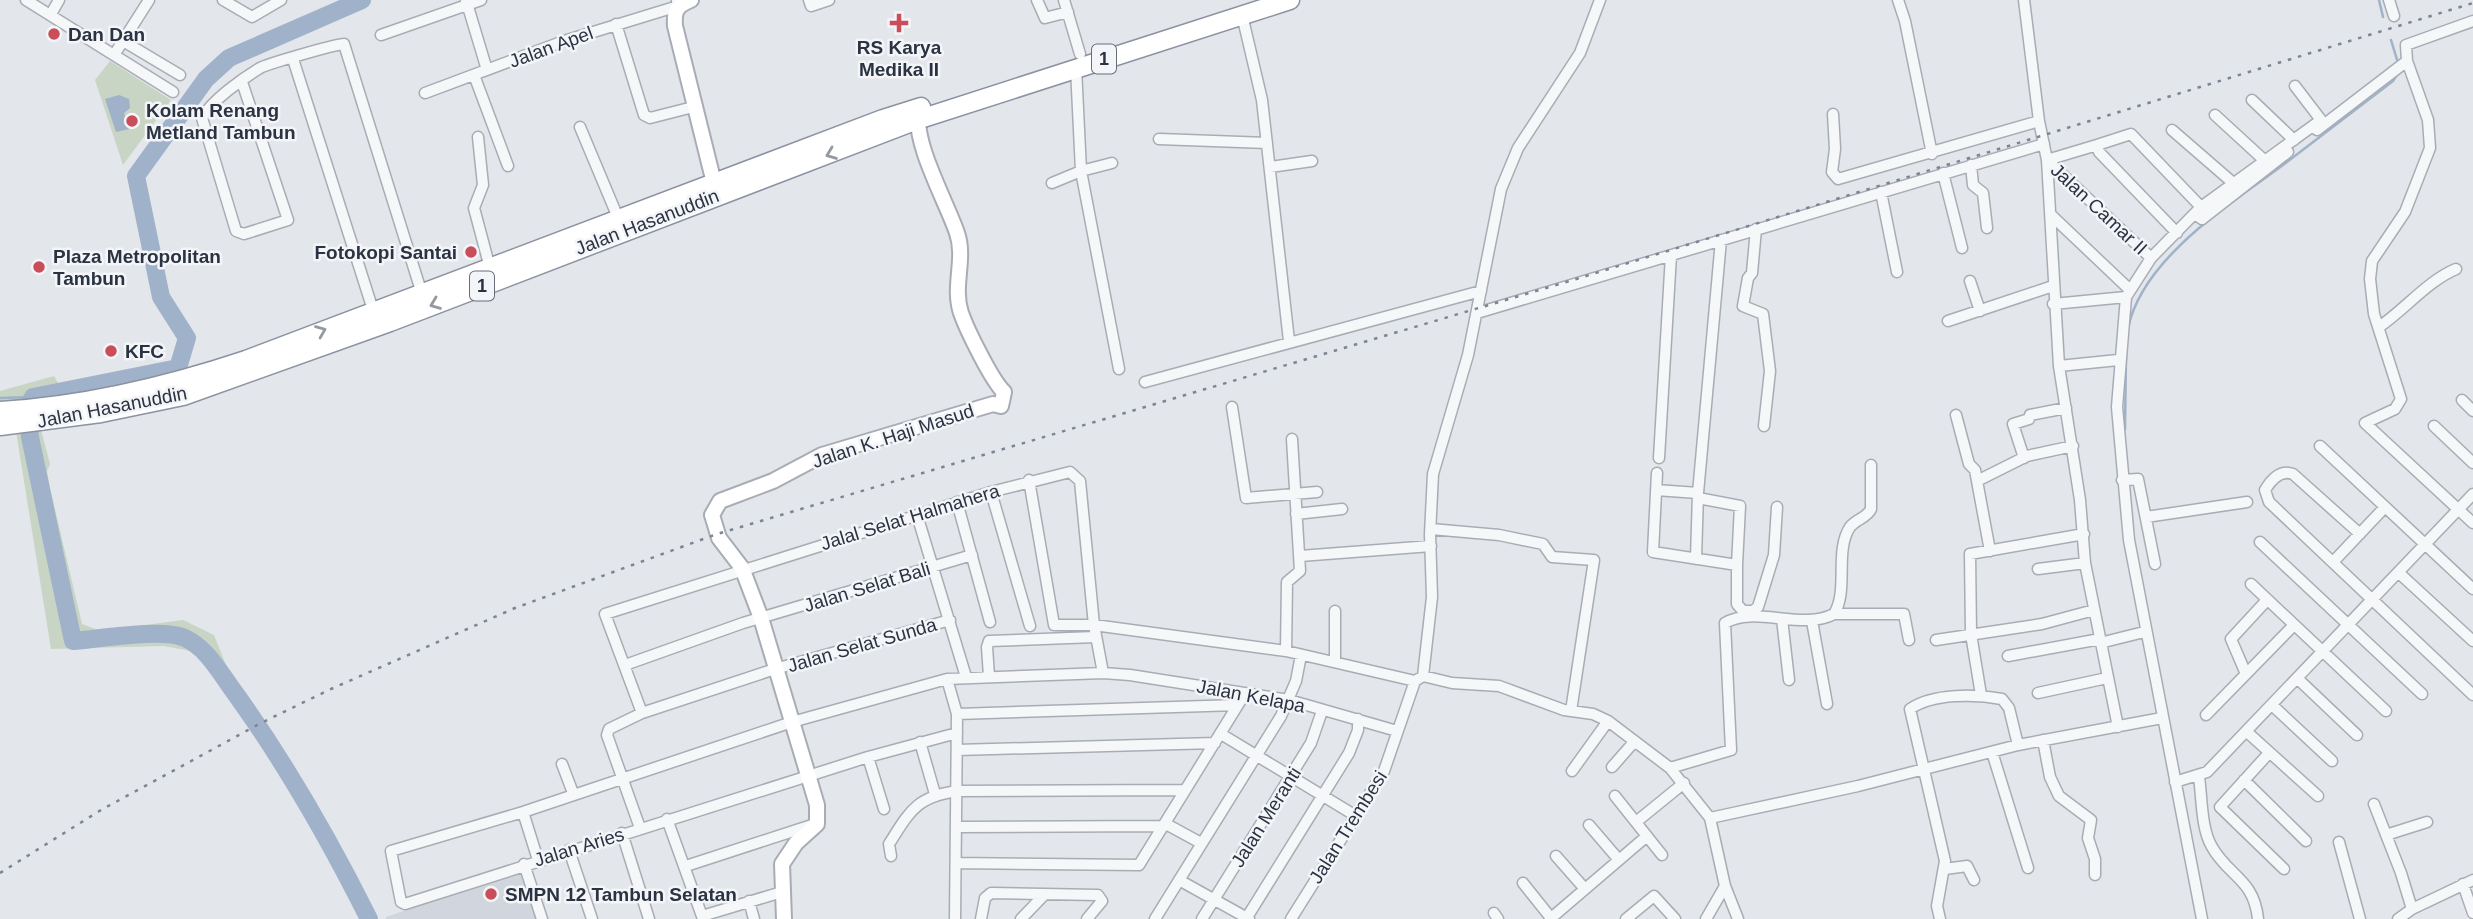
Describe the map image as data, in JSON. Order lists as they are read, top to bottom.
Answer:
{
  "streets": {
    "highway": ["1", "Jalan Hasanuddin"],
    "street": [
      "Jalan Apel",
      "Jalan Camar II",
      "Jalan K. Haji Masud",
      "Jalal Selat Halmahera",
      "Jalan Selat Bali",
      "Jalan Selat Sunda",
      "Jalan Kelapa",
      "Jalan Meranti",
      "Jalan Trembesi",
      "Jalan Aries"
    ]
  },
  "crossings": [
    ["Jalan Hasanuddin", "Jalan K. Haji Masud"],
    ["Jalan K. Haji Masud", "Jalal Selat Halmahera"],
    ["Jalan K. Haji Masud", "Jalan Selat Bali"],
    ["Jalan K. Haji Masud", "Jalan Selat Sunda"],
    ["Jalan K. Haji Masud", "Jalan Kelapa"],
    ["Jalan K. Haji Masud", "Jalan Aries"],
    ["Jalal Selat Halmahera", "Jalan Selat Bali"],
    ["Jalan Selat Sunda", "Jalan Kelapa"],
    ["Jalan Kelapa", "Jalan Meranti"],
    ["Jalan Kelapa", "Jalan Trembesi"],
    ["Jalan Kelapa", "Jalan Aries"]
  ],
  "places": {
    "health": ["RS Karya Medika II"],
    "other": [
      "Dan Dan",
      "Kolam Renang Metland Tambun",
      "Fotokopi Santai",
      "Plaza Metropolitan Tambun",
      "KFC",
      "SMPN 12 Tambun Selatan"
    ]
  }
}
